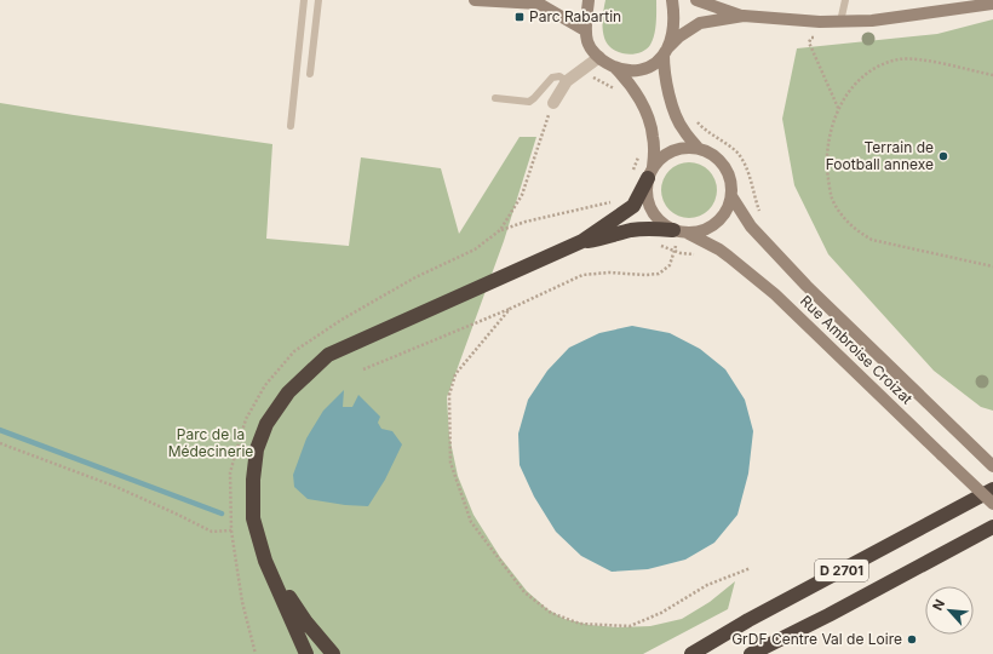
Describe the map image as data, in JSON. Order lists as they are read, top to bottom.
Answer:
{
  "streets": {
    "highway": ["D 2701"],
    "main road": ["Rue Ambroise Croizat"]
  },
  "parks": ["Parc de la Médecinerie"],
  "places": {
    "transit": ["Parc Rabartin"],
    "other": ["Terrain de Football annexe", "GrDF Centre Val de Loire"]
  },
  "north": "top left"
}
